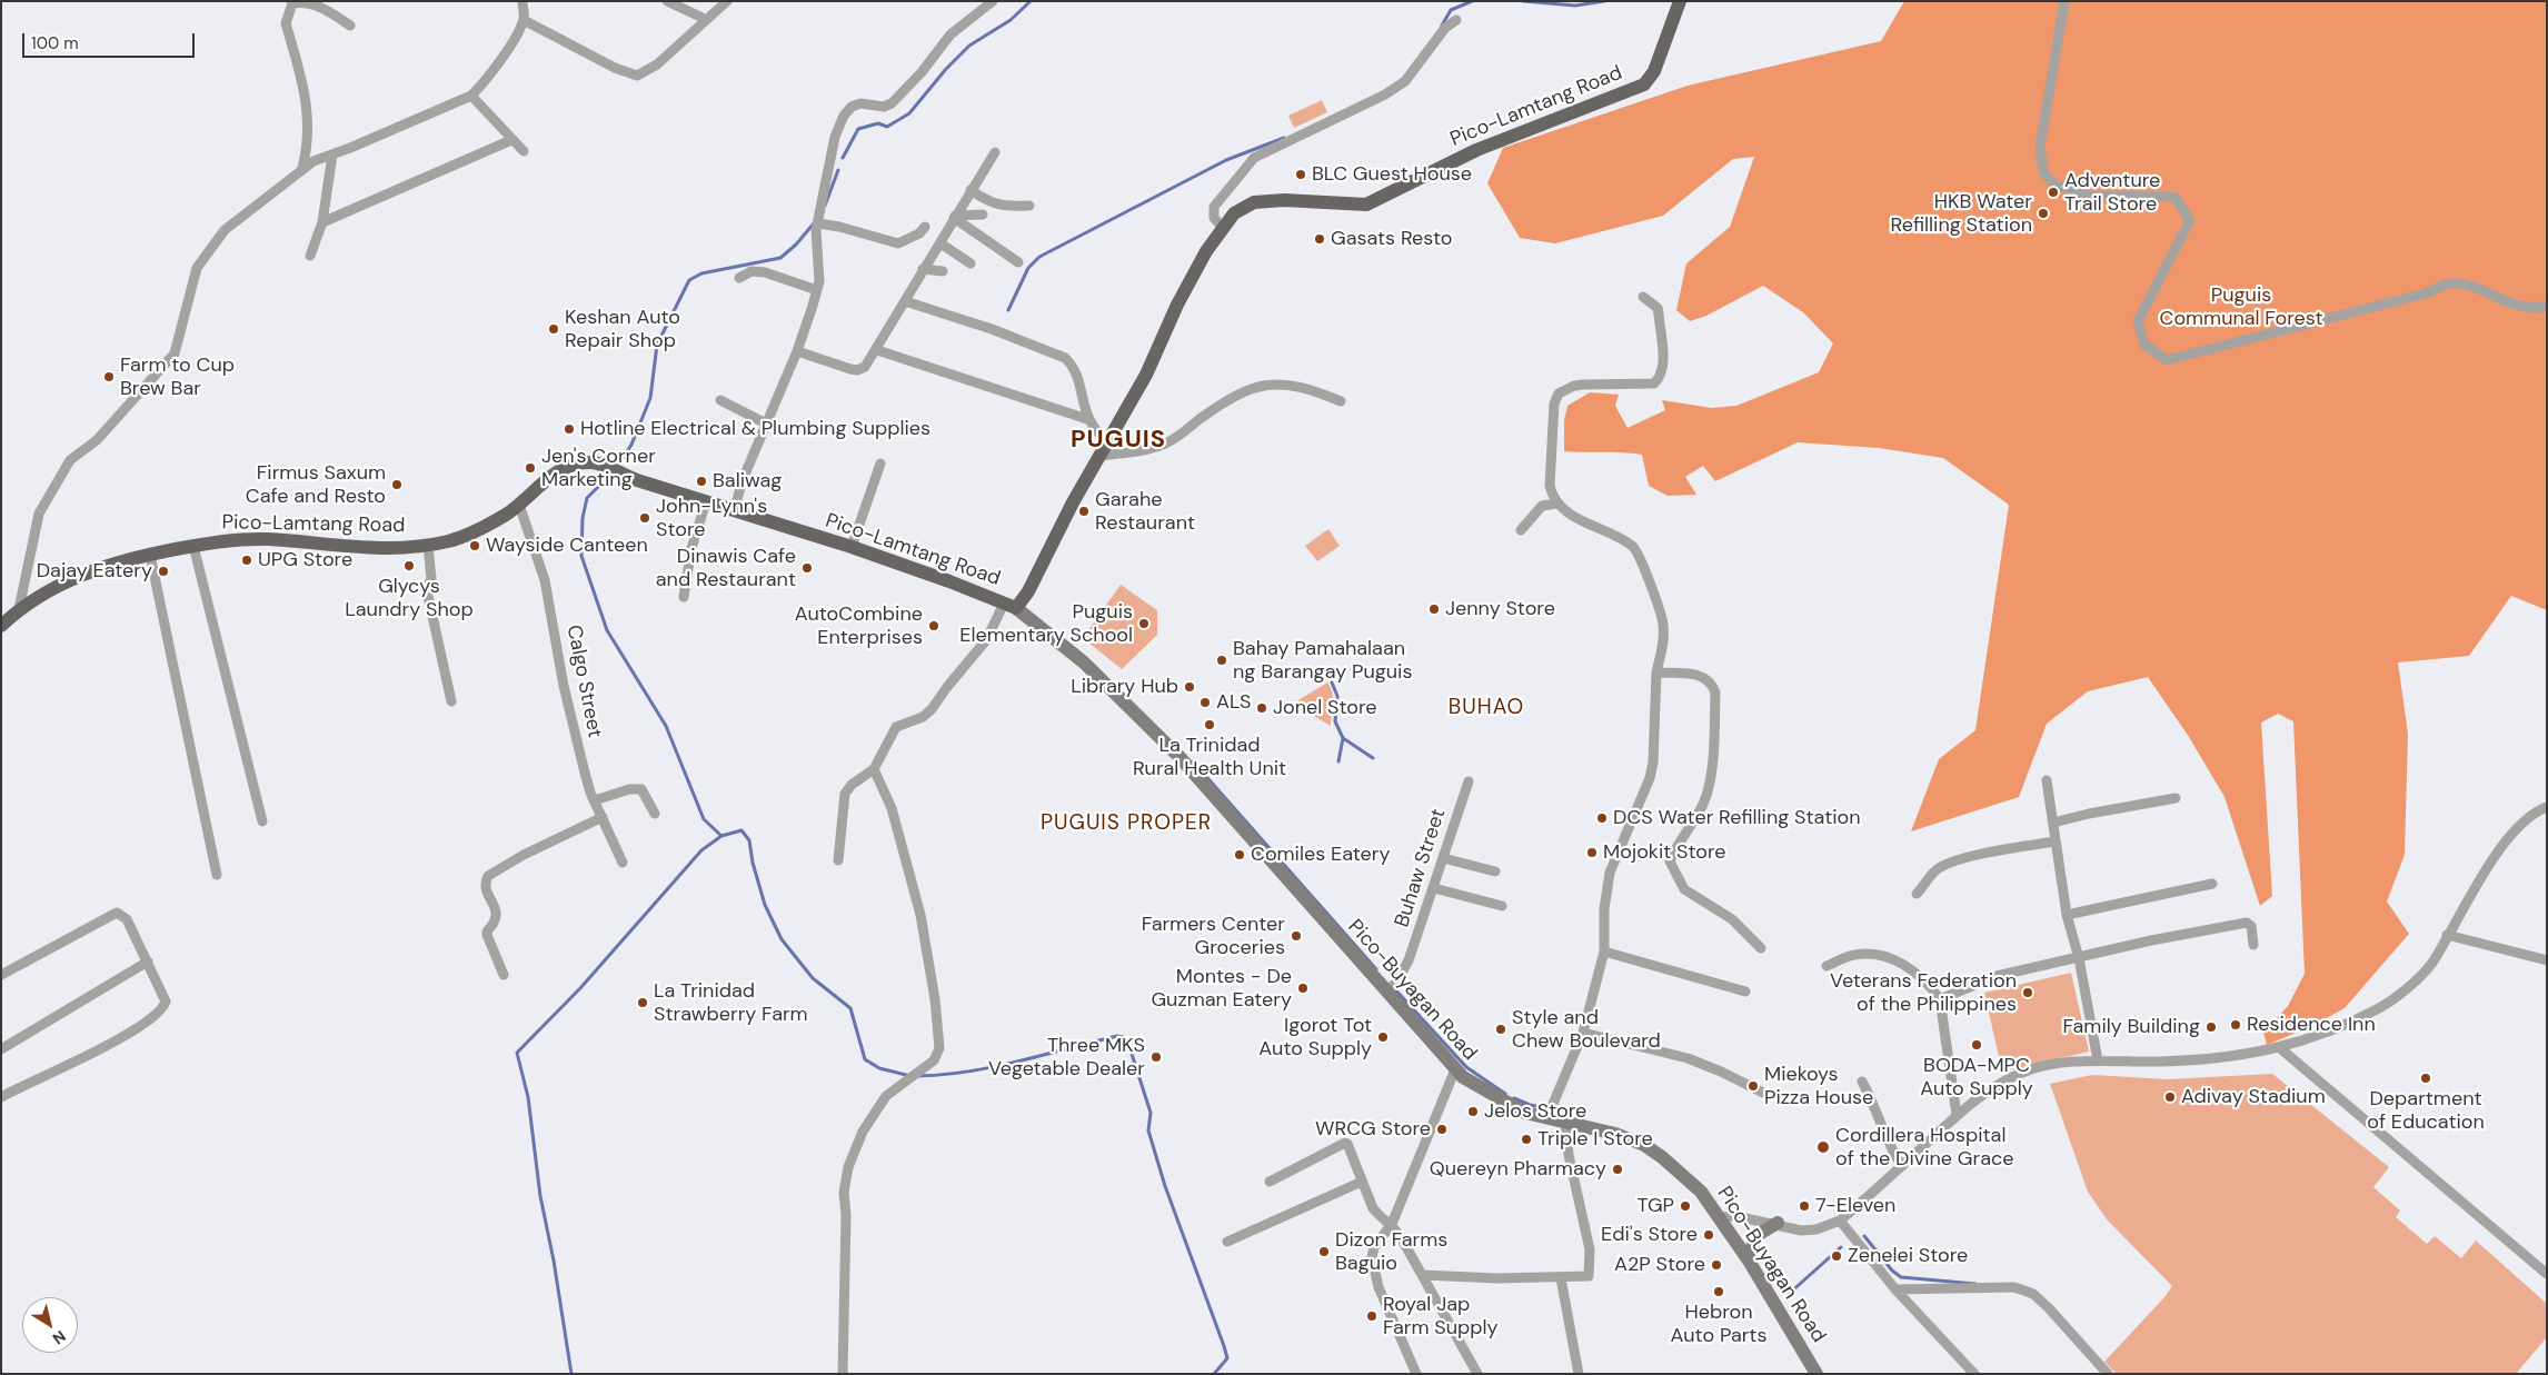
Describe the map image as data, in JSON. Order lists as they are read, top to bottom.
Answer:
{
  "streets": {
    "main road": ["Pico-Lamtang Road", "Pico-Buyagan Road"],
    "street": ["Calgo Street", "Buhaw Street"]
  },
  "crossings": [
    ["Pico-Lamtang Road", "Calgo Street"],
    ["Pico-Lamtang Road", "Pico-Buyagan Road"],
    ["Buhaw Street", "Pico-Buyagan Road"]
  ],
  "districts": ["PUGUIS", "BUHAO", "PUGUIS PROPER"],
  "parks": ["Puguis Communal Forest"],
  "places": [
    "BLC Guest House",
    "Adventure Trail Store",
    "HKB Water Refilling Station",
    "Gasats Resto",
    "Keshan Auto Repair Shop",
    "Farm to Cup Brew Bar",
    "Hotline Electrical & Plumbing Supplies",
    "Jen's Corner Marketing",
    "Baliwag",
    "Firmus Saxum Cafe and Resto",
    "Garahe Restaurant",
    "John-Lynn's Store",
    "Wayside Canteen",
    "UPG Store",
    "Glycys Laundry Shop",
    "Dinawis Cafe and Restaurant",
    "Dajay Eatery",
    "Jenny Store",
    "Puguis Elementary School",
    "AutoCombine Enterprises",
    "Bahay Pamahalaan ng Barangay Puguis",
    "Library Hub",
    "ALS",
    "Jonel Store",
    "La Trinidad Rural Health Unit",
    "DCS Water Refilling Station",
    "Mojokit Store",
    "Comiles Eatery",
    "Farmers Center Groceries",
    "Montes - De Guzman Eatery",
    "Veterans Federation of the Philippines",
    "La Trinidad Strawberry Farm",
    "Residence Inn",
    "Family Building",
    "Style and Chew Boulevard",
    "Igorot Tot Auto Supply",
    "BODA-MPC Auto Supply",
    "Three MKS Vegetable Dealer",
    "Department of Education",
    "Miekoys Pizza House",
    "Adivay Stadium",
    "Jelos Store",
    "WRCG Store",
    "Triple I Store",
    "Cordillera Hospital of the Divine Grace",
    "Quereyn Pharmacy",
    "TGP",
    "7-Eleven",
    "Edi's Store",
    "Dizon Farms Baguio",
    "Zenelei Store",
    "A2P Store",
    "Hebron Auto Parts",
    "Royal Jap Farm Supply"
  ],
  "scale_bar": "100 m",
  "north": "bottom right"
}
